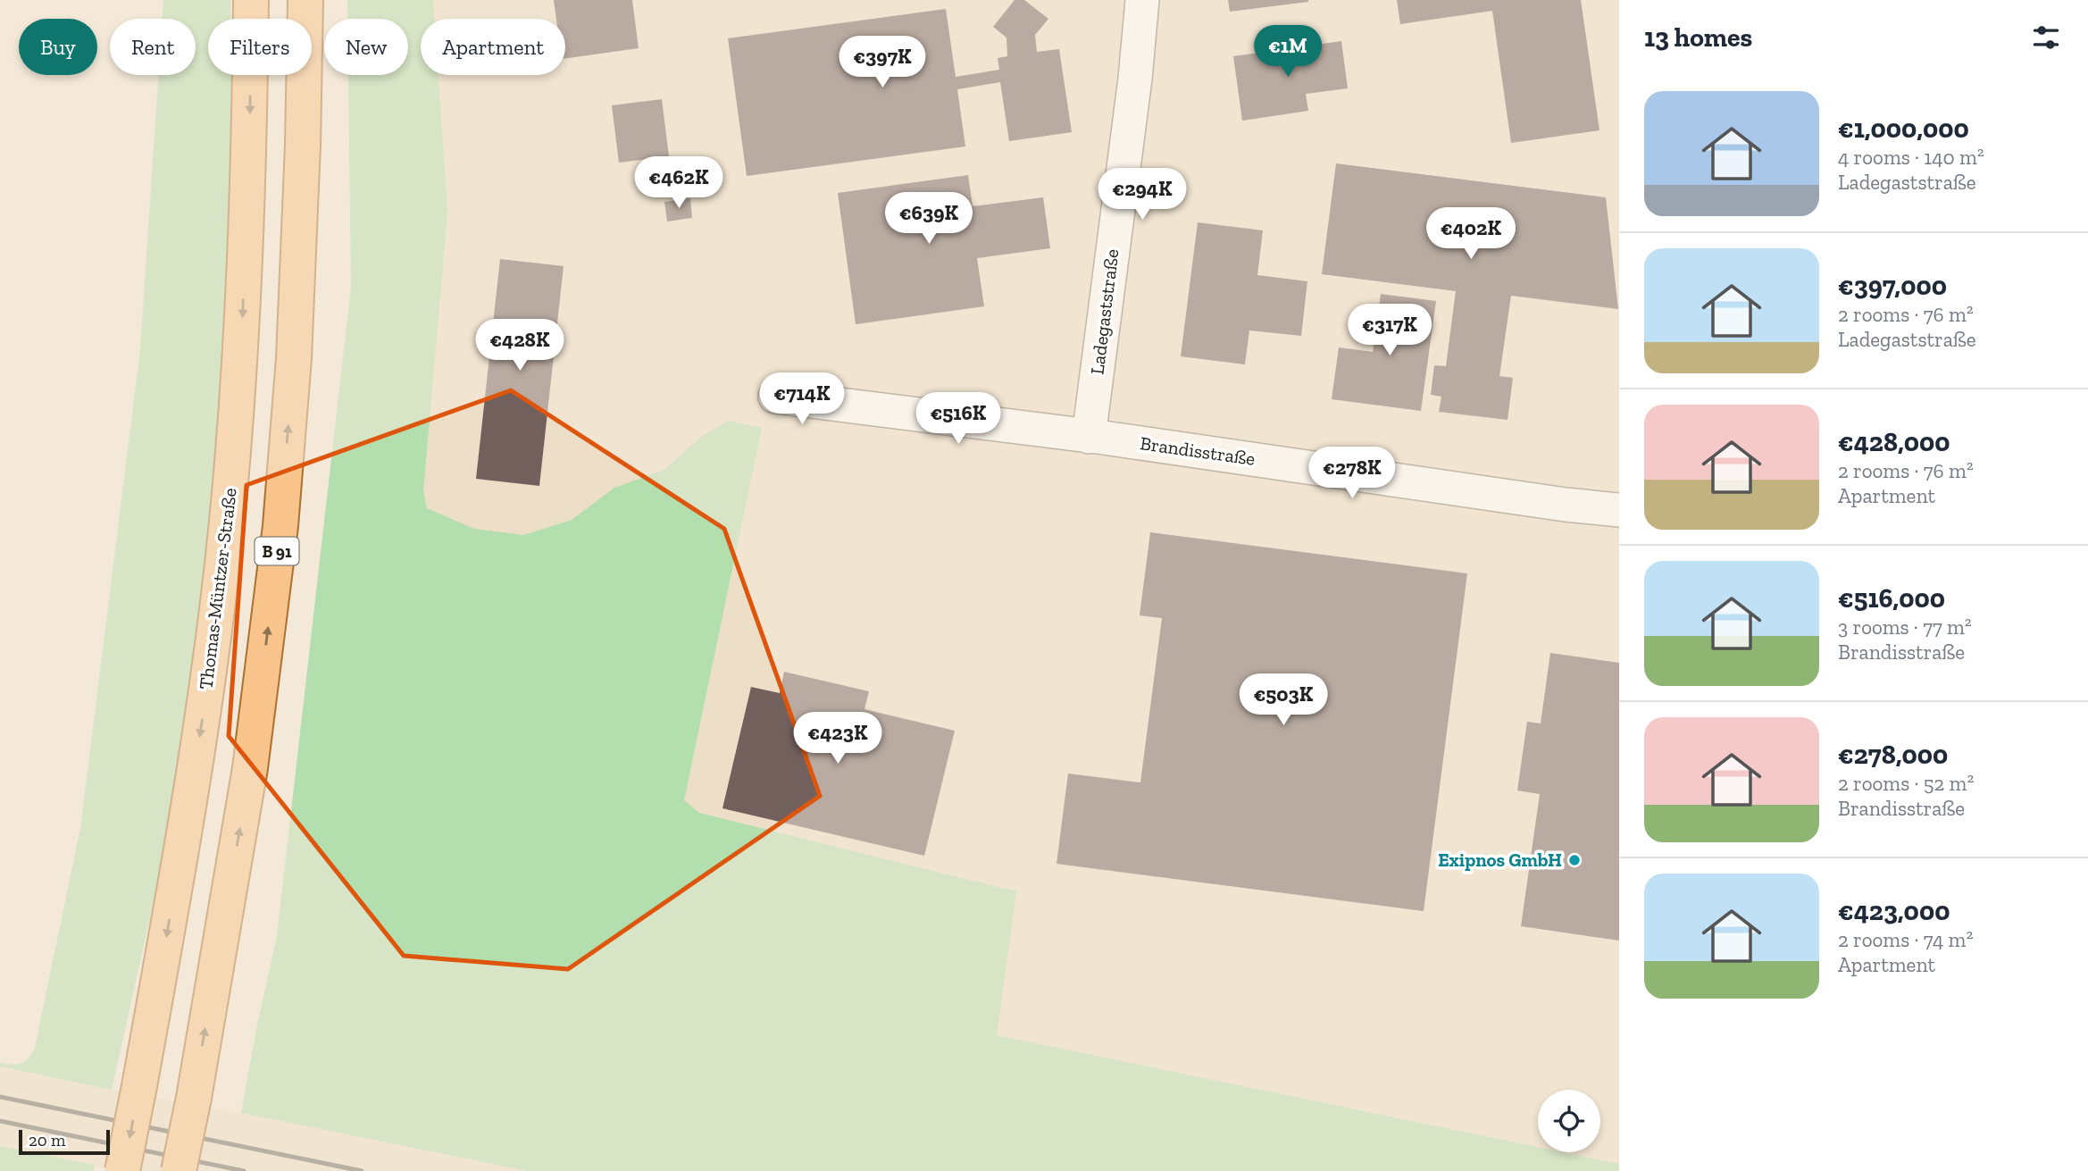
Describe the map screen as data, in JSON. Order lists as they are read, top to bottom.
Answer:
{
  "streets": {
    "main road": ["B 91", "Thomas-Müntzer-Straße"],
    "street": ["Ladegaststraße", "Brandisstraße"]
  },
  "crossings": [
    ["Ladegaststraße", "Brandisstraße"]
  ],
  "places": ["Exipnos GmbH"],
  "scale_bar": "20 m",
  "page": {
    "heading": "13 homes",
    "chip": [
      "Buy",
      "Rent",
      "Filters",
      "New",
      "Apartment"
    ],
    "price": [
      "€1M",
      "€397K",
      "€462K",
      "€294K",
      "€639K",
      "€402K",
      "€317K",
      "€428K",
      "€714K",
      "€516K",
      "€278K",
      "€503K",
      "€423K"
    ],
    "list": [
      {
        "name": "€1,000,000",
        "note": "4 rooms · 140 m² · Ladegaststraße"
      },
      {
        "name": "€397,000",
        "note": "2 rooms · 76 m² · Ladegaststraße"
      },
      {
        "name": "€428,000",
        "note": "2 rooms · 76 m² · Apartment"
      },
      {
        "name": "€516,000",
        "note": "3 rooms · 77 m² · Brandisstraße"
      },
      {
        "name": "€278,000",
        "note": "2 rooms · 52 m² · Brandisstraße"
      },
      {
        "name": "€423,000",
        "note": "2 rooms · 74 m² · Apartment"
      }
    ],
    "scale": "20 m"
  }
}
